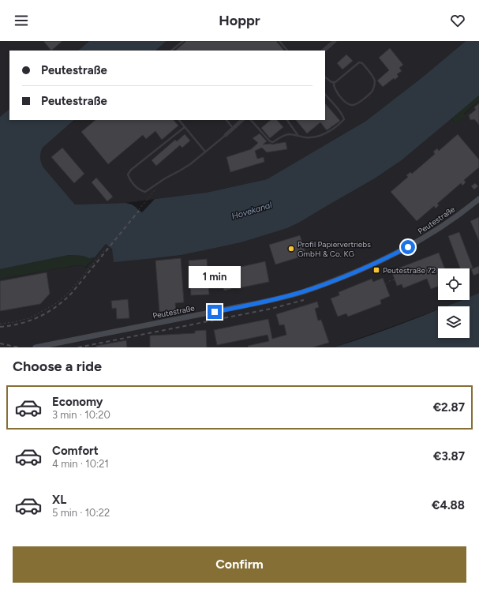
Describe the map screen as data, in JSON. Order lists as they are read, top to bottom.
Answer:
{
  "streets": {
    "street": ["Peutestraße"]
  },
  "water": ["Hovekanal"],
  "places": {
    "other": ["Profil Papiervertriebs GmbH & Co. KG"],
    "transit": ["Peutestraße 72"]
  },
  "page": {
    "header": "Hoppr",
    "banner": ["Peutestraße", "Peutestraße"],
    "bubble": "1 min",
    "heading": "Choose a ride",
    "list": [
      {
        "name": "Economy",
        "note": "3 min · 10:20",
        "value": "€2.87"
      },
      {
        "name": "Comfort",
        "note": "4 min · 10:21",
        "value": "€3.87"
      },
      {
        "name": "XL",
        "note": "5 min · 10:22",
        "value": "€4.88"
      }
    ],
    "buttons": "Confirm"
  }
}
